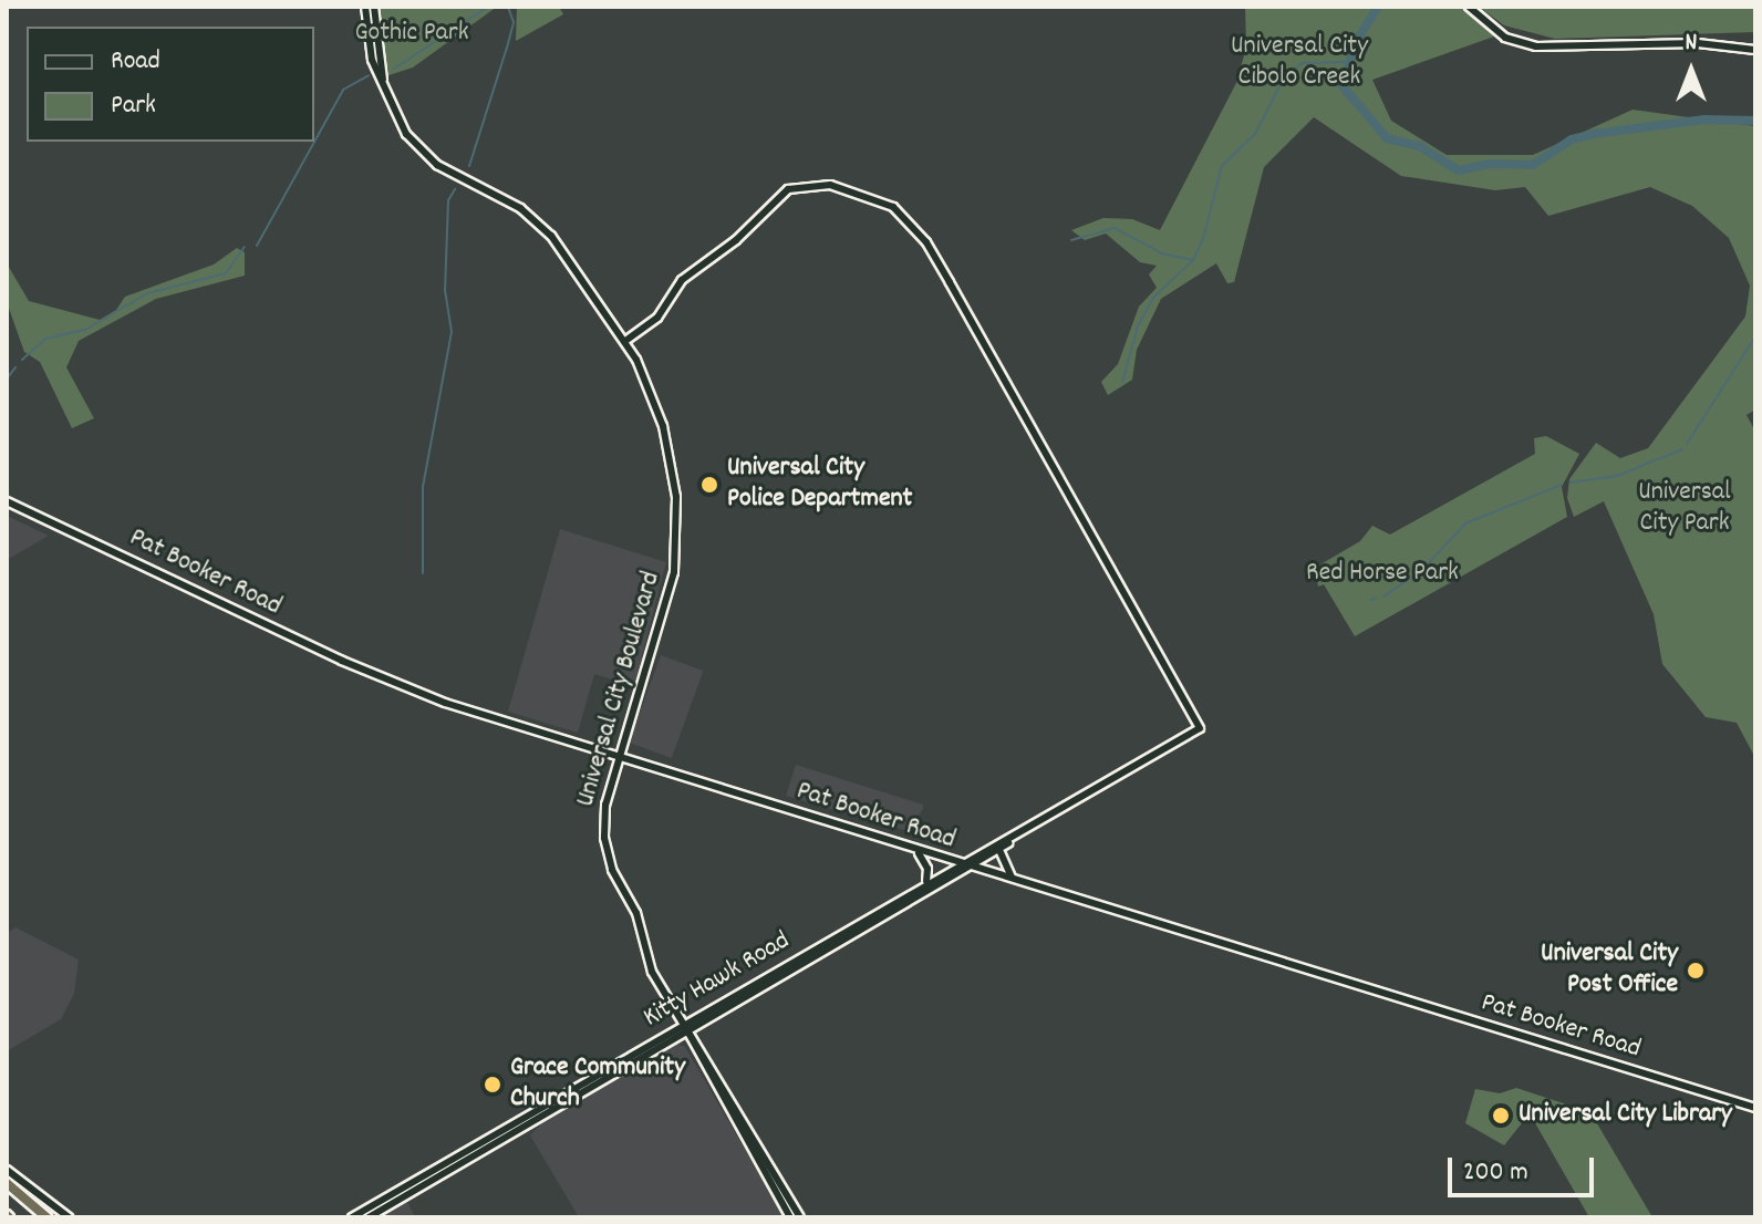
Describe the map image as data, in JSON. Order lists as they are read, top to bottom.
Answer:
{
  "streets": {
    "main road": ["Pat Booker Road", "Universal City Boulevard", "Kitty Hawk Road"]
  },
  "crossings": [
    ["Pat Booker Road", "Universal City Boulevard"],
    ["Pat Booker Road", "Kitty Hawk Road"],
    ["Universal City Boulevard", "Kitty Hawk Road"]
  ],
  "parks": [
    "Gothic Park",
    "Universal City Cibolo Creek",
    "Universal City Park",
    "Red Horse Park"
  ],
  "places": [
    "Universal City Police Department",
    "Universal City Post Office",
    "Grace Community Church",
    "Universal City Library"
  ],
  "legend": ["Road", "Park"],
  "scale_bar": "200 m",
  "north": "top"
}
